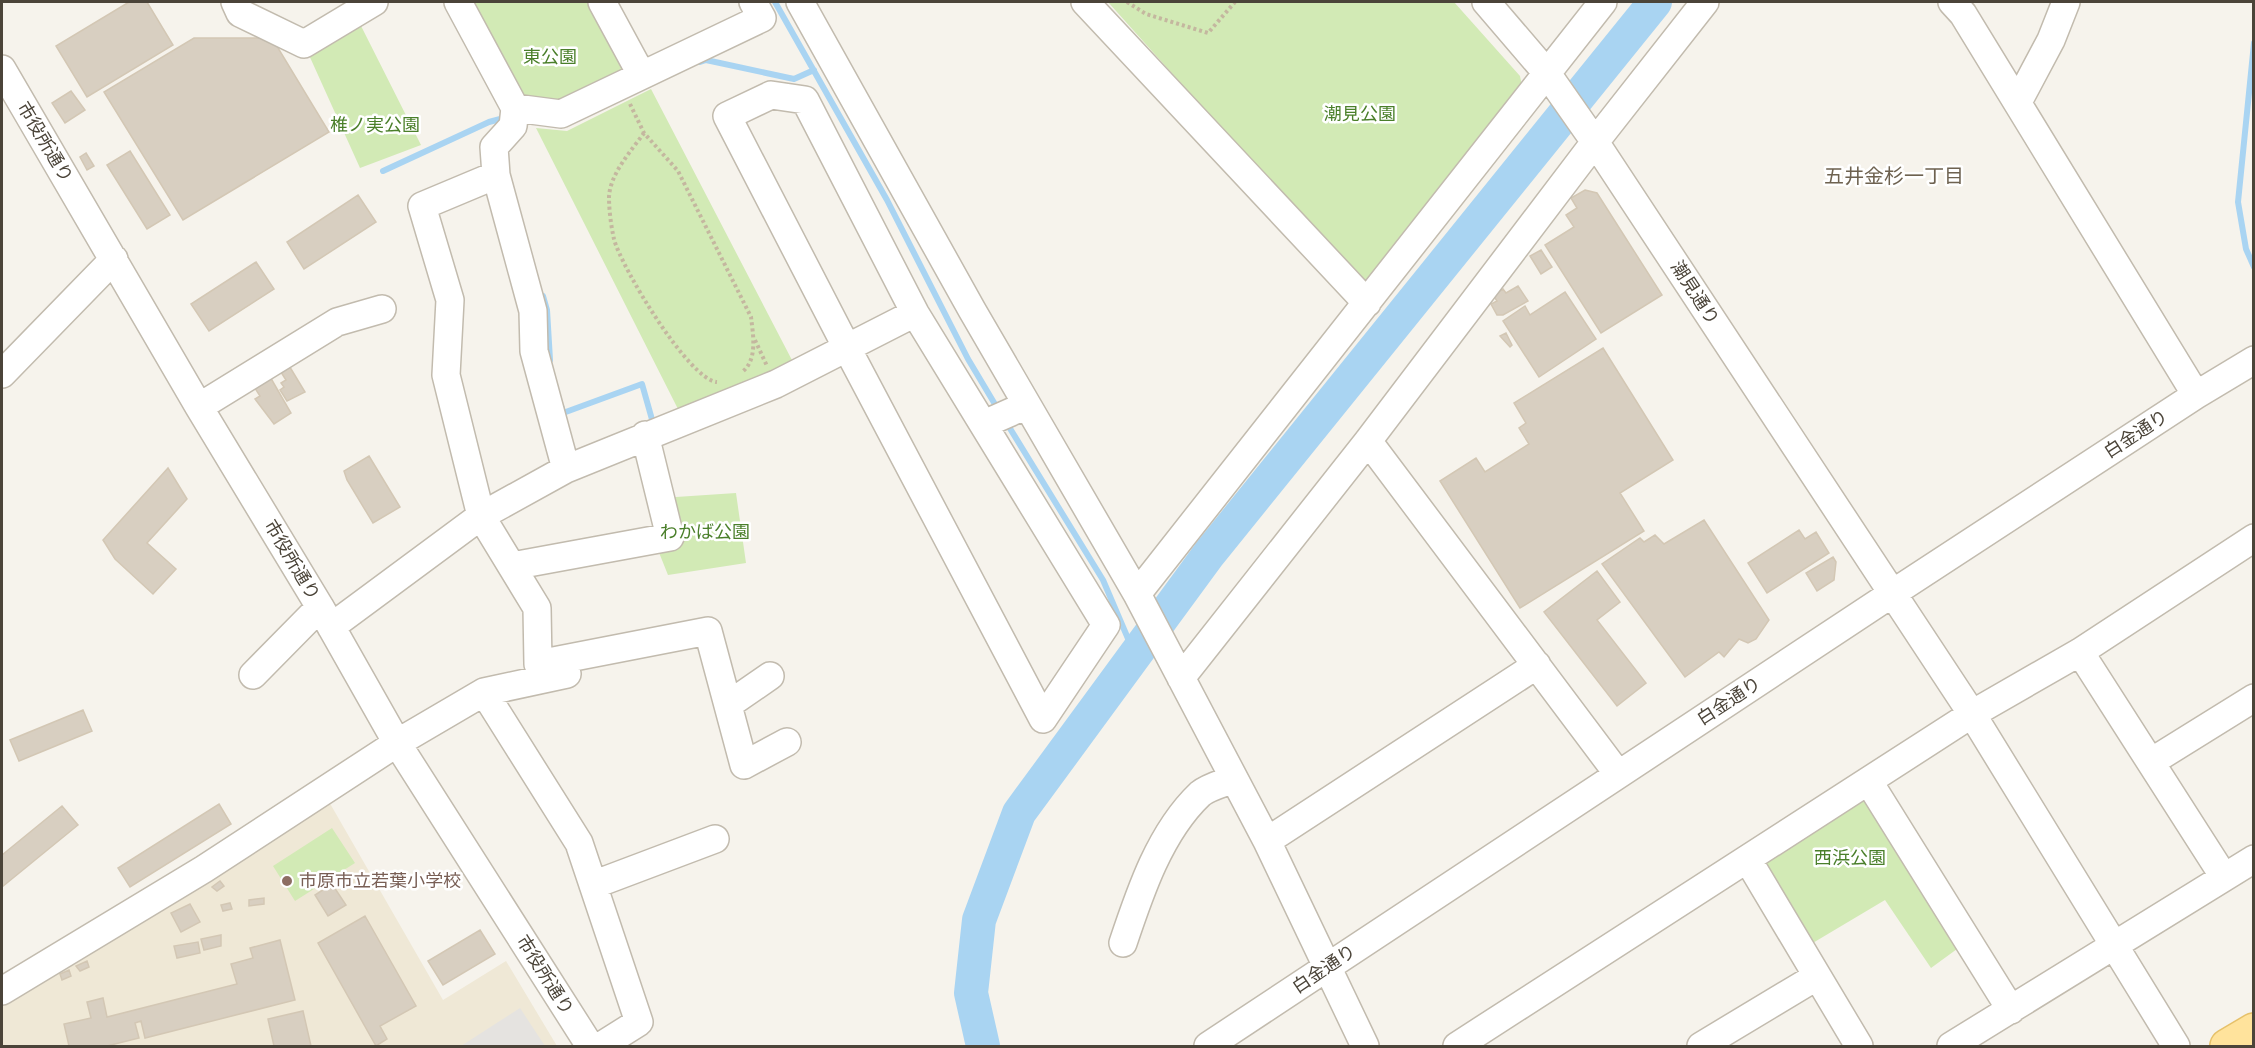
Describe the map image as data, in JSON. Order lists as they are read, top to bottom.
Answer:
{
  "streets": {
    "street": ["市役所通り", "潮見通り", "白金通り"]
  },
  "crossings": [
    ["潮見通り", "白金通り"]
  ],
  "districts": ["五井金杉一丁目"],
  "parks": [
    "東公園",
    "潮見公園",
    "椎ノ実公園",
    "わかば公園",
    "西浜公園"
  ],
  "places": ["市原市立若葉小学校"]
}
